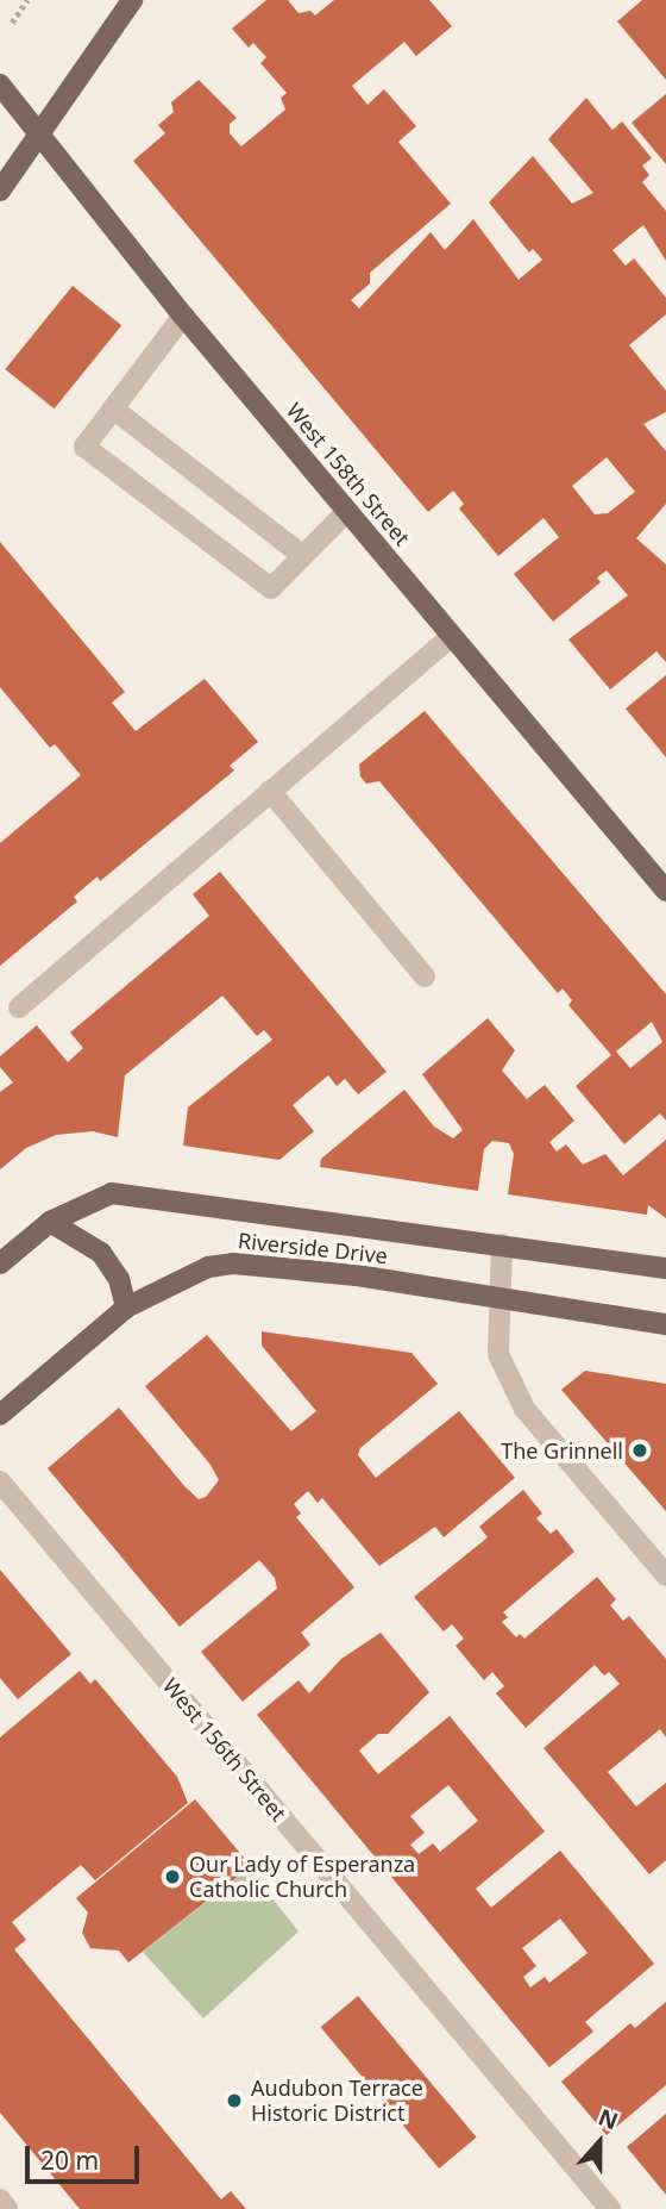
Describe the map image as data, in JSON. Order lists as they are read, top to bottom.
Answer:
{
  "streets": {
    "main road": ["West 158th Street", "Riverside Drive"],
    "street": ["West 156th Street"]
  },
  "places": ["The Grinnell", "Our Lady of Esperanza Catholic Church", "Audubon Terrace Historic District"],
  "scale_bar": "20 m",
  "north": "top"
}
